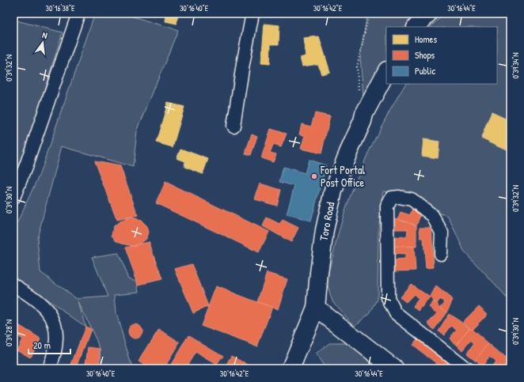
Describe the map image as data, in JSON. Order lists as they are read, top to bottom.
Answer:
{
  "streets": {
    "main road": ["Toro Road"]
  },
  "places": ["Fort Portal Post Office"],
  "legend": ["Homes", "Shops", "Public"],
  "scale_bar": "20 m",
  "north": "top",
  "coordinates": [
    "30°16'38\"E",
    "30°16'40\"E",
    "30°16'42\"E",
    "30°16'44\"E",
    "0°39'34\"N",
    "0°39'32\"N",
    "0°39'30\"N",
    "0°39'28\"N"
  ]
}
